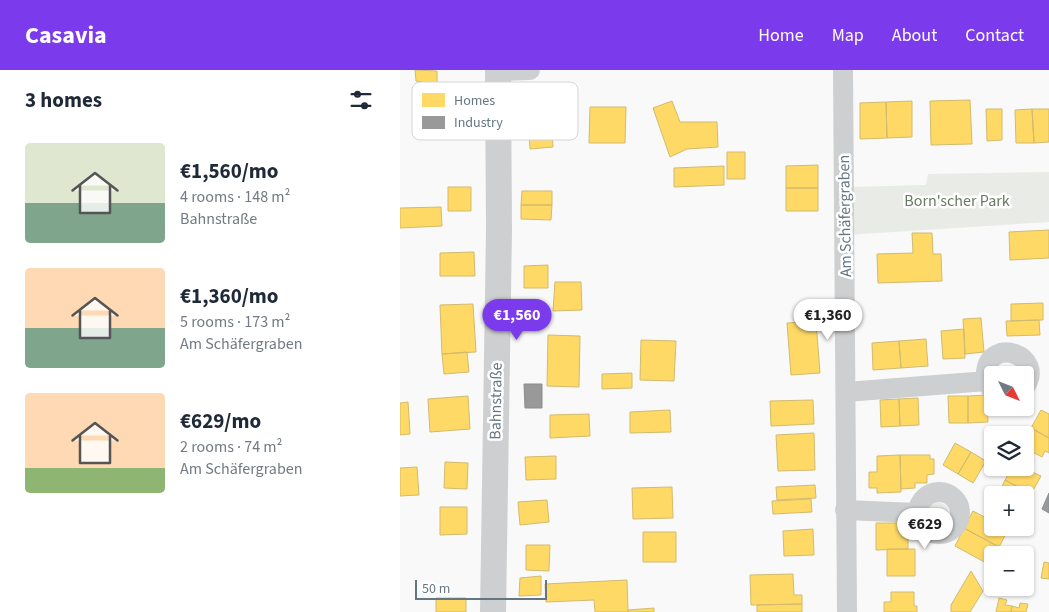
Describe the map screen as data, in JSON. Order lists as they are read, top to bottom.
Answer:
{
  "streets": {
    "street": ["Am Schäfergraben", "Bahnstraße"]
  },
  "parks": ["Born'scher Park"],
  "legend": ["Homes", "Industry"],
  "scale_bar": "50 m",
  "north": "bottom right",
  "page": {
    "header": "Casavia",
    "nav": [
      "Home",
      "Map",
      "About",
      "Contact"
    ],
    "heading": "3 homes",
    "list": [
      {
        "name": "€1,560/mo",
        "note": "4 rooms · 148 m² · Bahnstraße"
      },
      {
        "name": "€1,360/mo",
        "note": "5 rooms · 173 m² · Am Schäfergraben"
      },
      {
        "name": "€629/mo",
        "note": "2 rooms · 74 m² · Am Schäfergraben"
      }
    ],
    "price": ["€1,560", "€1,360", "€629"],
    "map_buttons": ["+", "−"],
    "scale": "50 m"
  }
}
